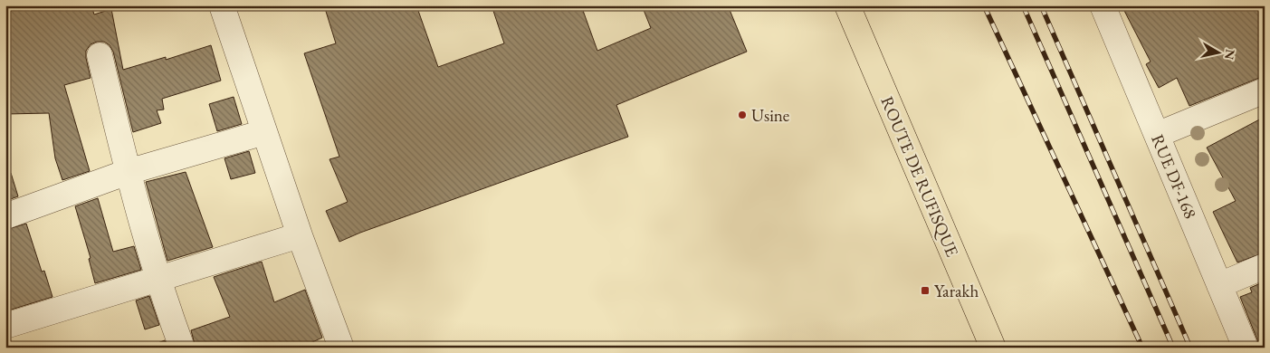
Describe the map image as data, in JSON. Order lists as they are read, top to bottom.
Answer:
{
  "streets": {
    "main road": ["ROUTE DE RUFISQUE"],
    "street": ["RUE DF-168"]
  },
  "places": {
    "other": ["Usine"],
    "transit": ["Yarakh"]
  },
  "north": "right"
}
